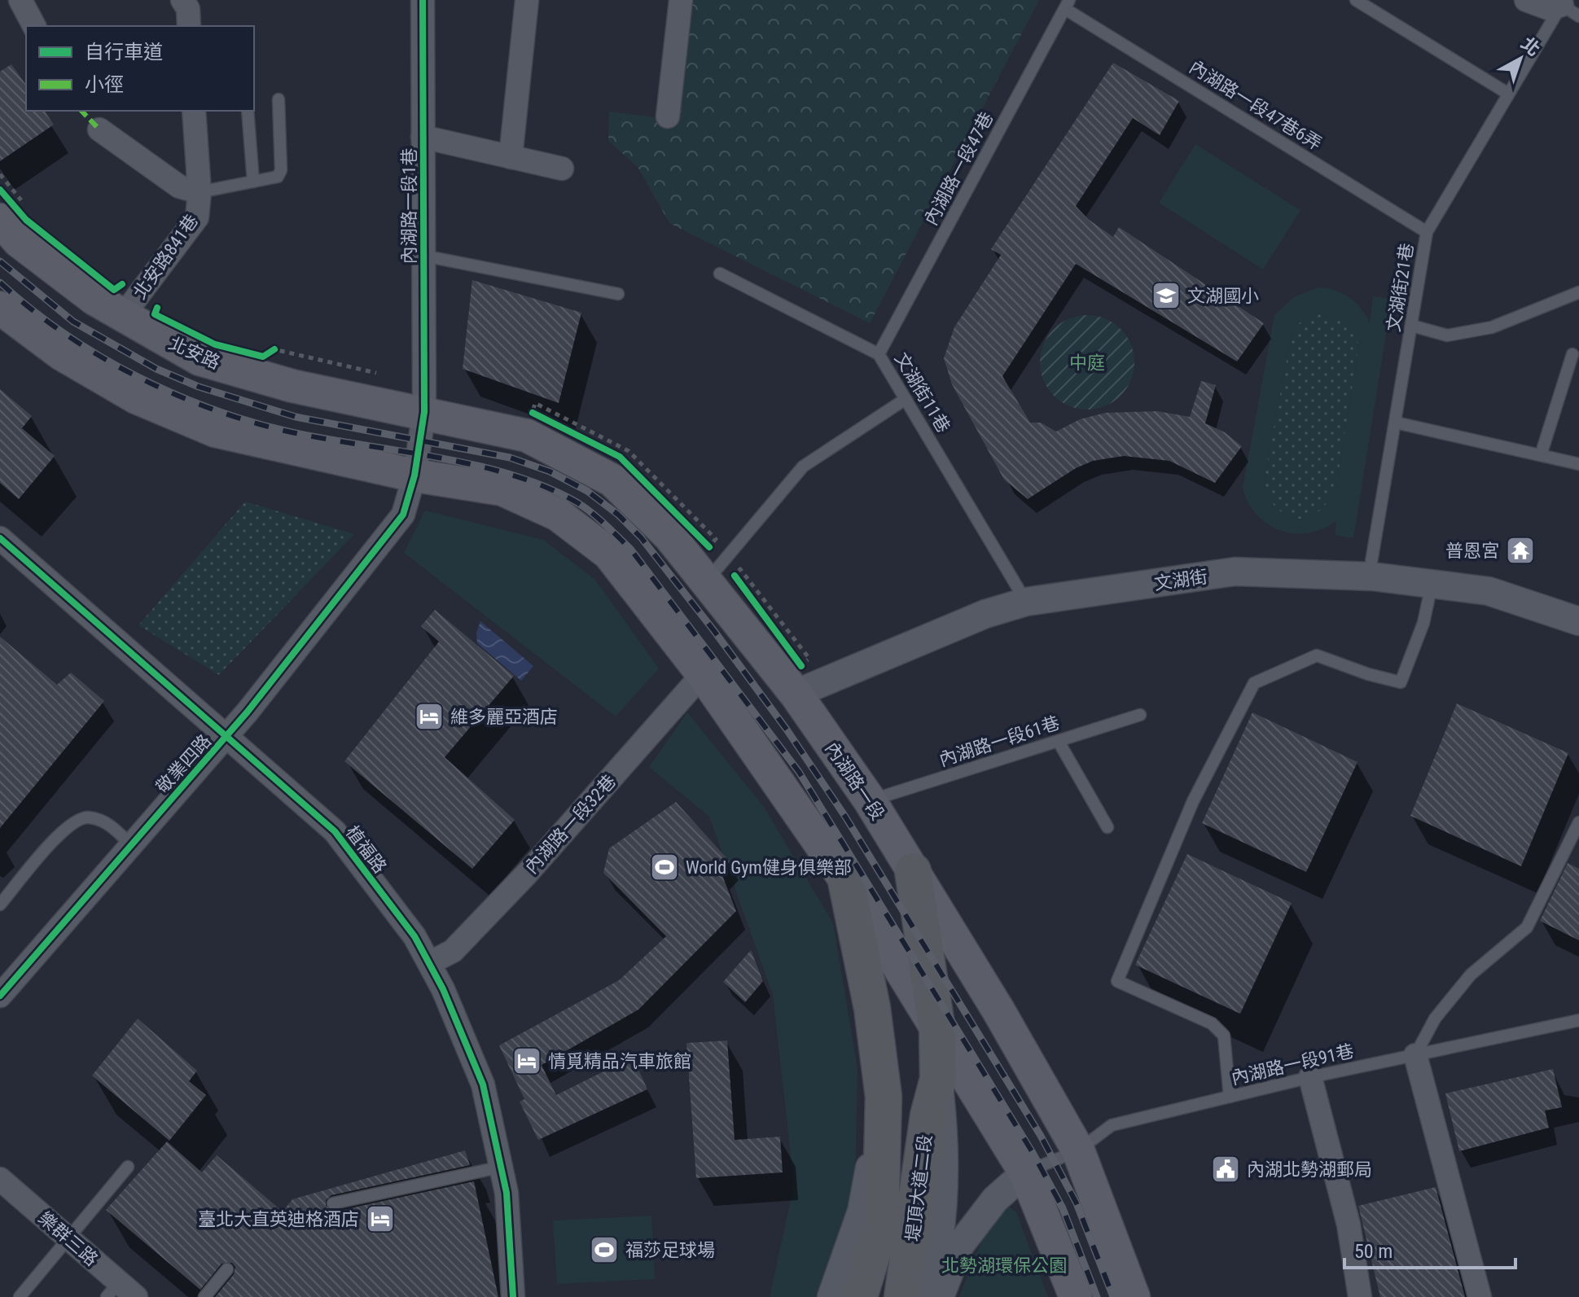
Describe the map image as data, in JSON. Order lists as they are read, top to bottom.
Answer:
{
  "streets": {
    "highway": ["堤頂大道二段"],
    "main road": ["北安路", "內湖路一段"],
    "street": [
      "內湖路一段1巷",
      "北安路841巷",
      "文湖街",
      "敬業四路",
      "內湖路一段32巷",
      "植福路",
      "樂群三路"
    ],
    "lane": [
      "內湖路一段47巷6弄",
      "內湖路一段47巷",
      "文湖街21巷",
      "文湖街11巷",
      "內湖路一段61巷",
      "內湖路一段91巷"
    ]
  },
  "crossings": [
    ["內湖路一段47巷6弄", "內湖路一段47巷"],
    ["內湖路一段47巷6弄", "文湖街21巷"],
    ["內湖路一段47巷", "文湖街11巷"],
    ["內湖路一段1巷", "北安路"],
    ["內湖路一段1巷", "敬業四路"],
    ["內湖路一段1巷", "內湖路一段"],
    ["北安路841巷", "北安路"],
    ["文湖街21巷", "文湖街"],
    ["北安路", "內湖路一段"],
    ["文湖街11巷", "文湖街"],
    ["文湖街", "內湖路一段"],
    ["內湖路一段61巷", "內湖路一段"],
    ["敬業四路", "植福路"],
    ["內湖路一段", "內湖路一段91巷"],
    ["內湖路一段", "堤頂大道二段"],
    ["內湖路一段32巷", "植福路"]
  ],
  "parks": ["中庭", "北勢湖環保公園"],
  "places": {
    "school or university": ["文湖國小"],
    "temple": ["普恩宮"],
    "hotel": ["維多麗亞酒店", "情覓精品汽車旅館", "臺北大直英迪格酒店"],
    "sports": ["World Gym健身俱樂部", "福莎足球場"],
    "public building": ["內湖北勢湖郵局"]
  },
  "legend": ["自行車道", "小徑"],
  "scale_bar": "50 m",
  "north": "top right"
}
